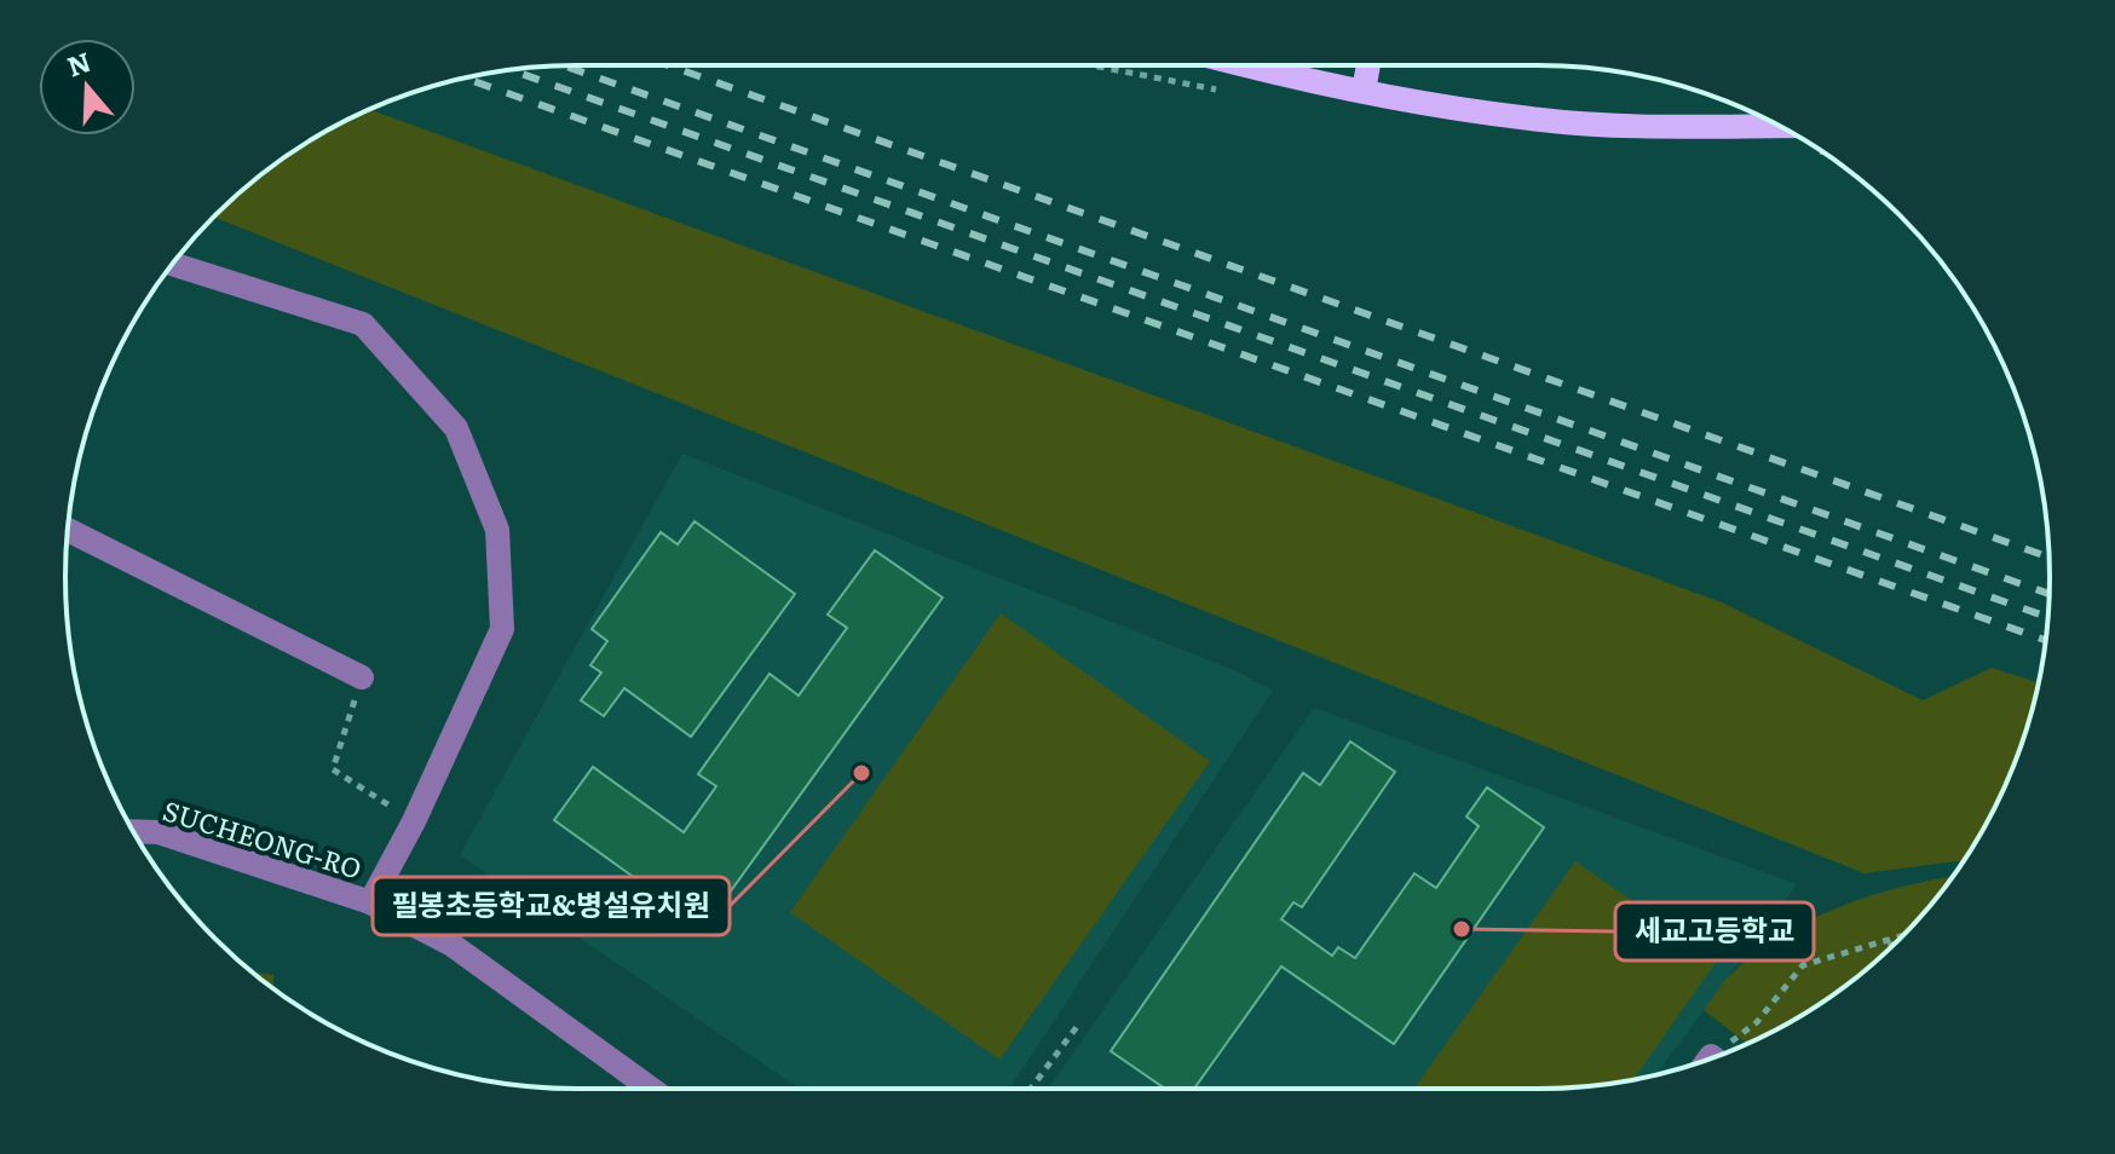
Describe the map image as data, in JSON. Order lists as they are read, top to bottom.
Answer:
{
  "streets": {
    "street": ["SUCHEONG-RO"]
  },
  "places": ["필봉초등학교&병설유치원", "세교고등학교"],
  "north": "top"
}
